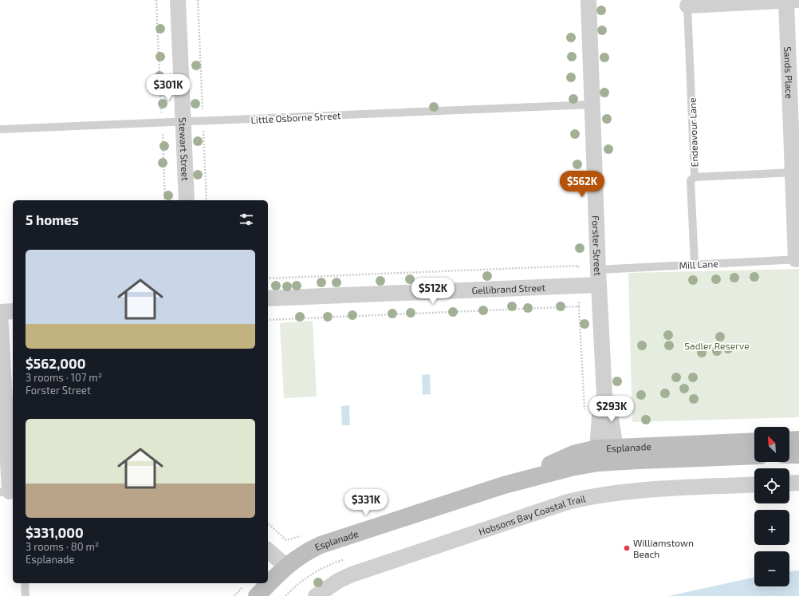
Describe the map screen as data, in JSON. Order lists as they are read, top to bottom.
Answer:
{
  "streets": {
    "street": [
      "Sands Place",
      "Stewart Street",
      "Forster Street",
      "Gellibrand Street",
      "Esplanade",
      "Hobsons Bay Coastal Trail"
    ],
    "lane": ["Little Osborne Street", "Endeavour Lane", "Mill Lane"]
  },
  "crossings": [
    ["Sands Place", "Mill Lane"],
    ["Little Osborne Street", "Stewart Street"],
    ["Little Osborne Street", "Forster Street"],
    ["Endeavour Lane", "Mill Lane"],
    ["Forster Street", "Mill Lane"],
    ["Forster Street", "Gellibrand Street"],
    ["Forster Street", "Esplanade"],
    ["Mill Lane", "Gellibrand Street"]
  ],
  "parks": ["Sadler Reserve"],
  "places": ["Williamstown Beach"],
  "north": "top left",
  "page": {
    "price": [
      "$301K",
      "$562K",
      "$512K",
      "$293K",
      "$331K"
    ],
    "heading": "5 homes",
    "list": [
      {
        "name": "$562,000",
        "note": "3 rooms · 107 m² · Forster Street"
      },
      {
        "name": "$331,000",
        "note": "3 rooms · 80 m² · Esplanade"
      }
    ],
    "map_buttons": ["+", "−"]
  }
}
